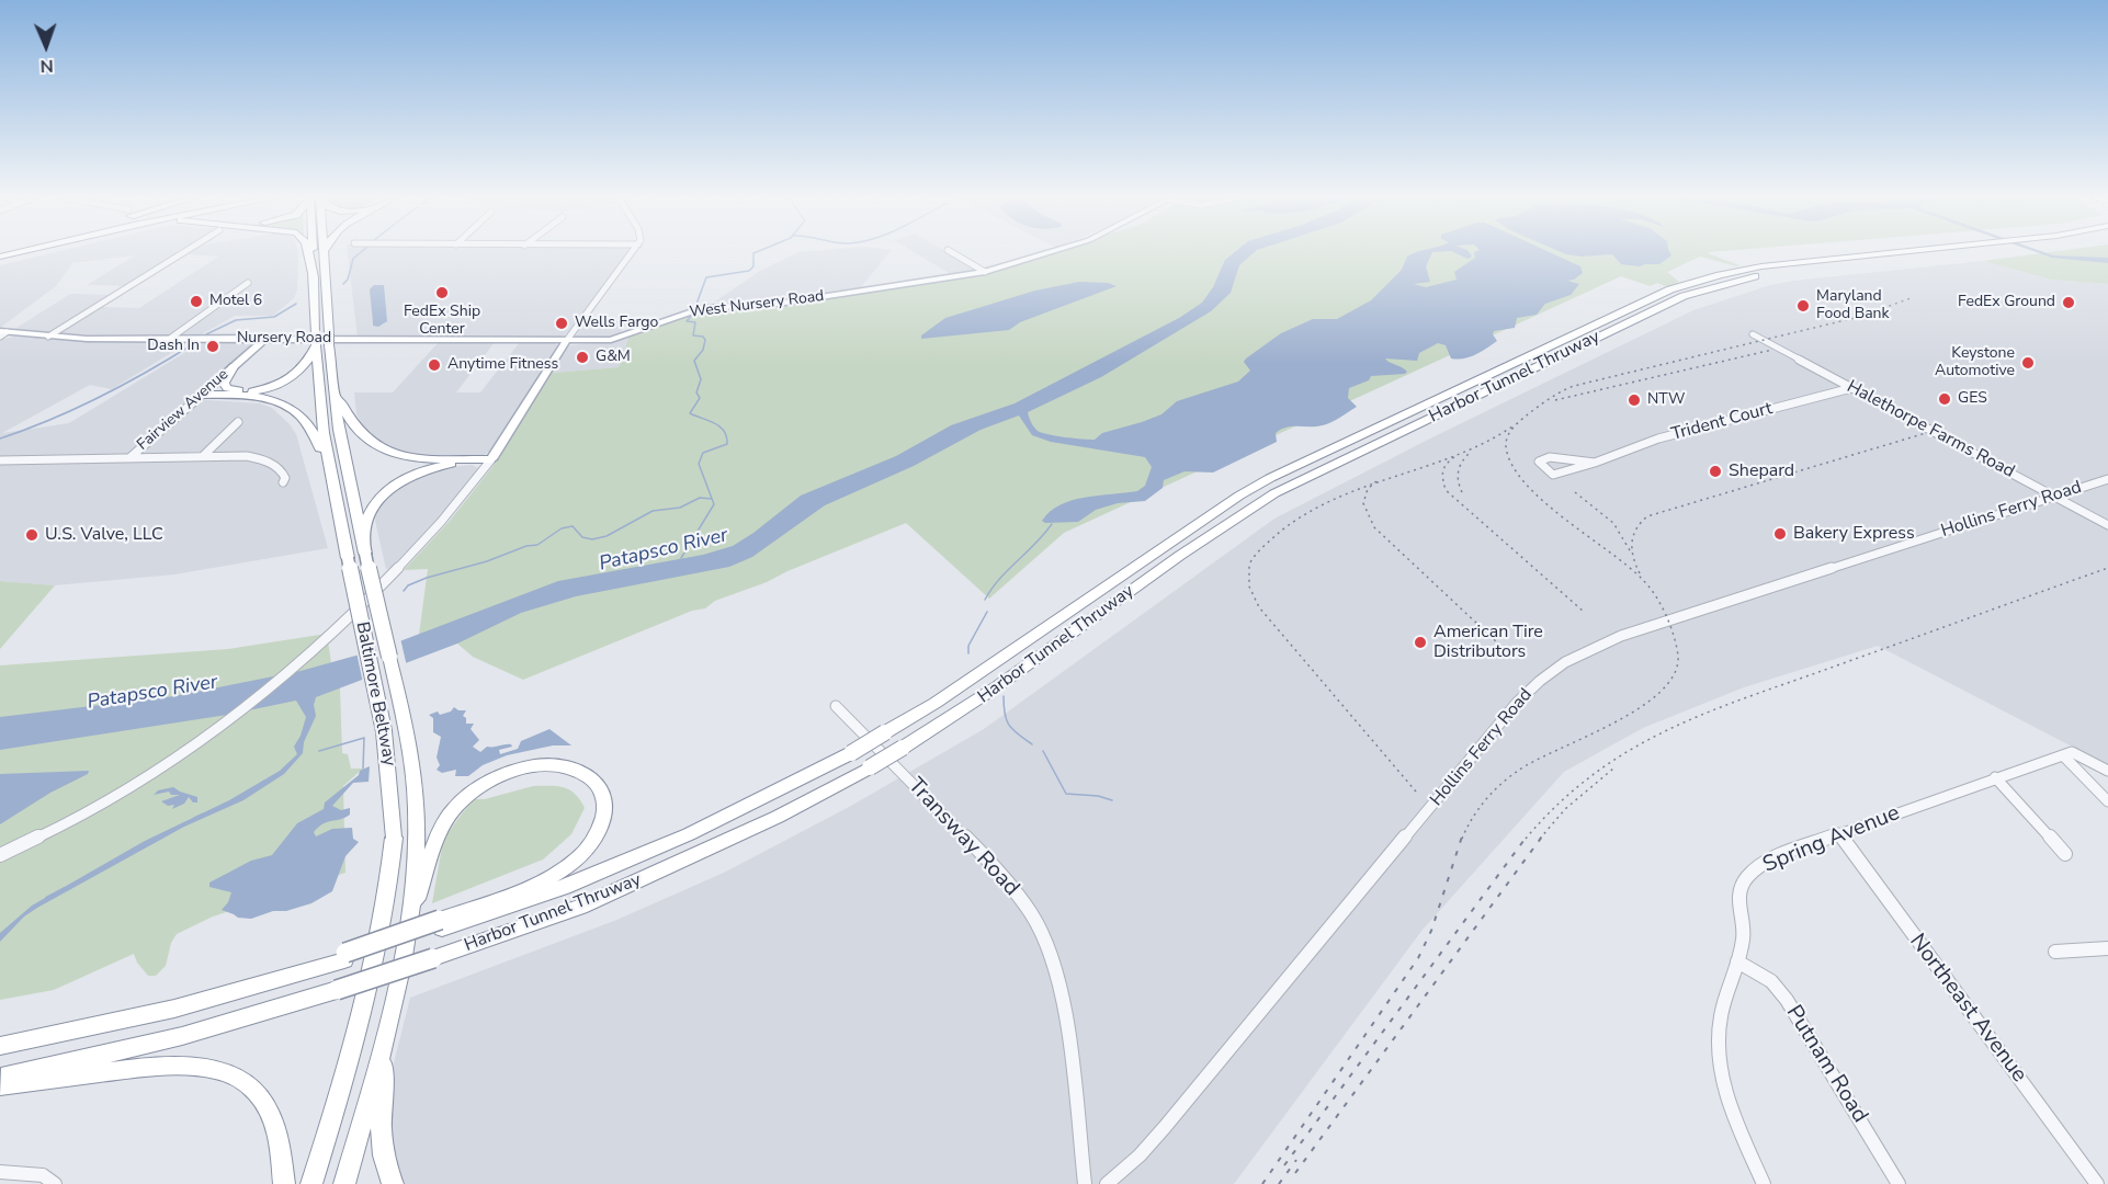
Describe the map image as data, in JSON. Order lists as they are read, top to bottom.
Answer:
{
  "streets": {
    "highway": ["Harbor Tunnel Thruway", "Baltimore Beltway"],
    "main road": ["West Nursery Road", "Nursery Road", "Fairview Avenue"],
    "street": [
      "Trident Court",
      "Halethorpe Farms Road",
      "Hollins Ferry Road",
      "Transway Road",
      "Spring Avenue",
      "Northeast Avenue",
      "Putnam Road"
    ]
  },
  "crossings": [
    ["West Nursery Road", "Nursery Road"],
    ["Nursery Road", "Fairview Avenue"],
    ["Trident Court", "Halethorpe Farms Road"],
    ["Halethorpe Farms Road", "Hollins Ferry Road"],
    ["Spring Avenue", "Northeast Avenue"],
    ["Spring Avenue", "Putnam Road"]
  ],
  "water": ["Patapsco River"],
  "places": [
    "FedEx Ship Center",
    "Motel 6",
    "FedEx Ground",
    "Maryland Food Bank",
    "Wells Fargo",
    "Dash In",
    "G&M",
    "Keystone Automotive",
    "Anytime Fitness",
    "GES",
    "NTW",
    "Shepard",
    "Bakery Express",
    "U.S. Valve, LLC",
    "American Tire Distributors"
  ],
  "north": "bottom"
}
